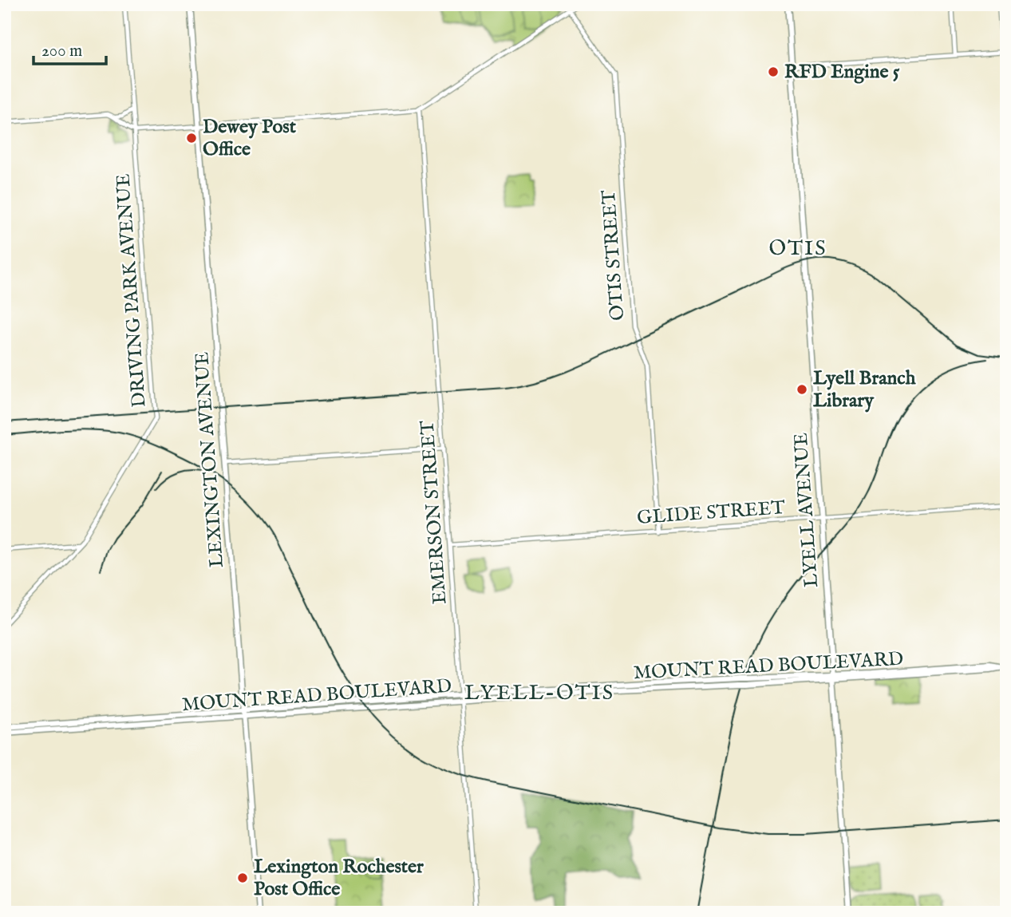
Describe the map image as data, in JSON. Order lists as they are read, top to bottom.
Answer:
{
  "streets": {
    "main road": ["LEXINGTON AVENUE", "LYELL AVENUE", "MOUNT READ BOULEVARD"],
    "street": [
      "OTIS STREET",
      "DRIVING PARK AVENUE",
      "EMERSON STREET",
      "GLIDE STREET"
    ]
  },
  "crossings": [
    ["OTIS STREET", "GLIDE STREET"],
    ["LEXINGTON AVENUE", "MOUNT READ BOULEVARD"],
    ["LYELL AVENUE", "GLIDE STREET"],
    ["LYELL AVENUE", "MOUNT READ BOULEVARD"],
    ["EMERSON STREET", "GLIDE STREET"],
    ["EMERSON STREET", "MOUNT READ BOULEVARD"]
  ],
  "districts": ["OTIS", "LYELL-OTIS"],
  "places": [
    "RFD Engine 5",
    "Dewey Post Office",
    "Lyell Branch Library",
    "Lexington Rochester Post Office"
  ],
  "scale_bar": "200 m"
}
